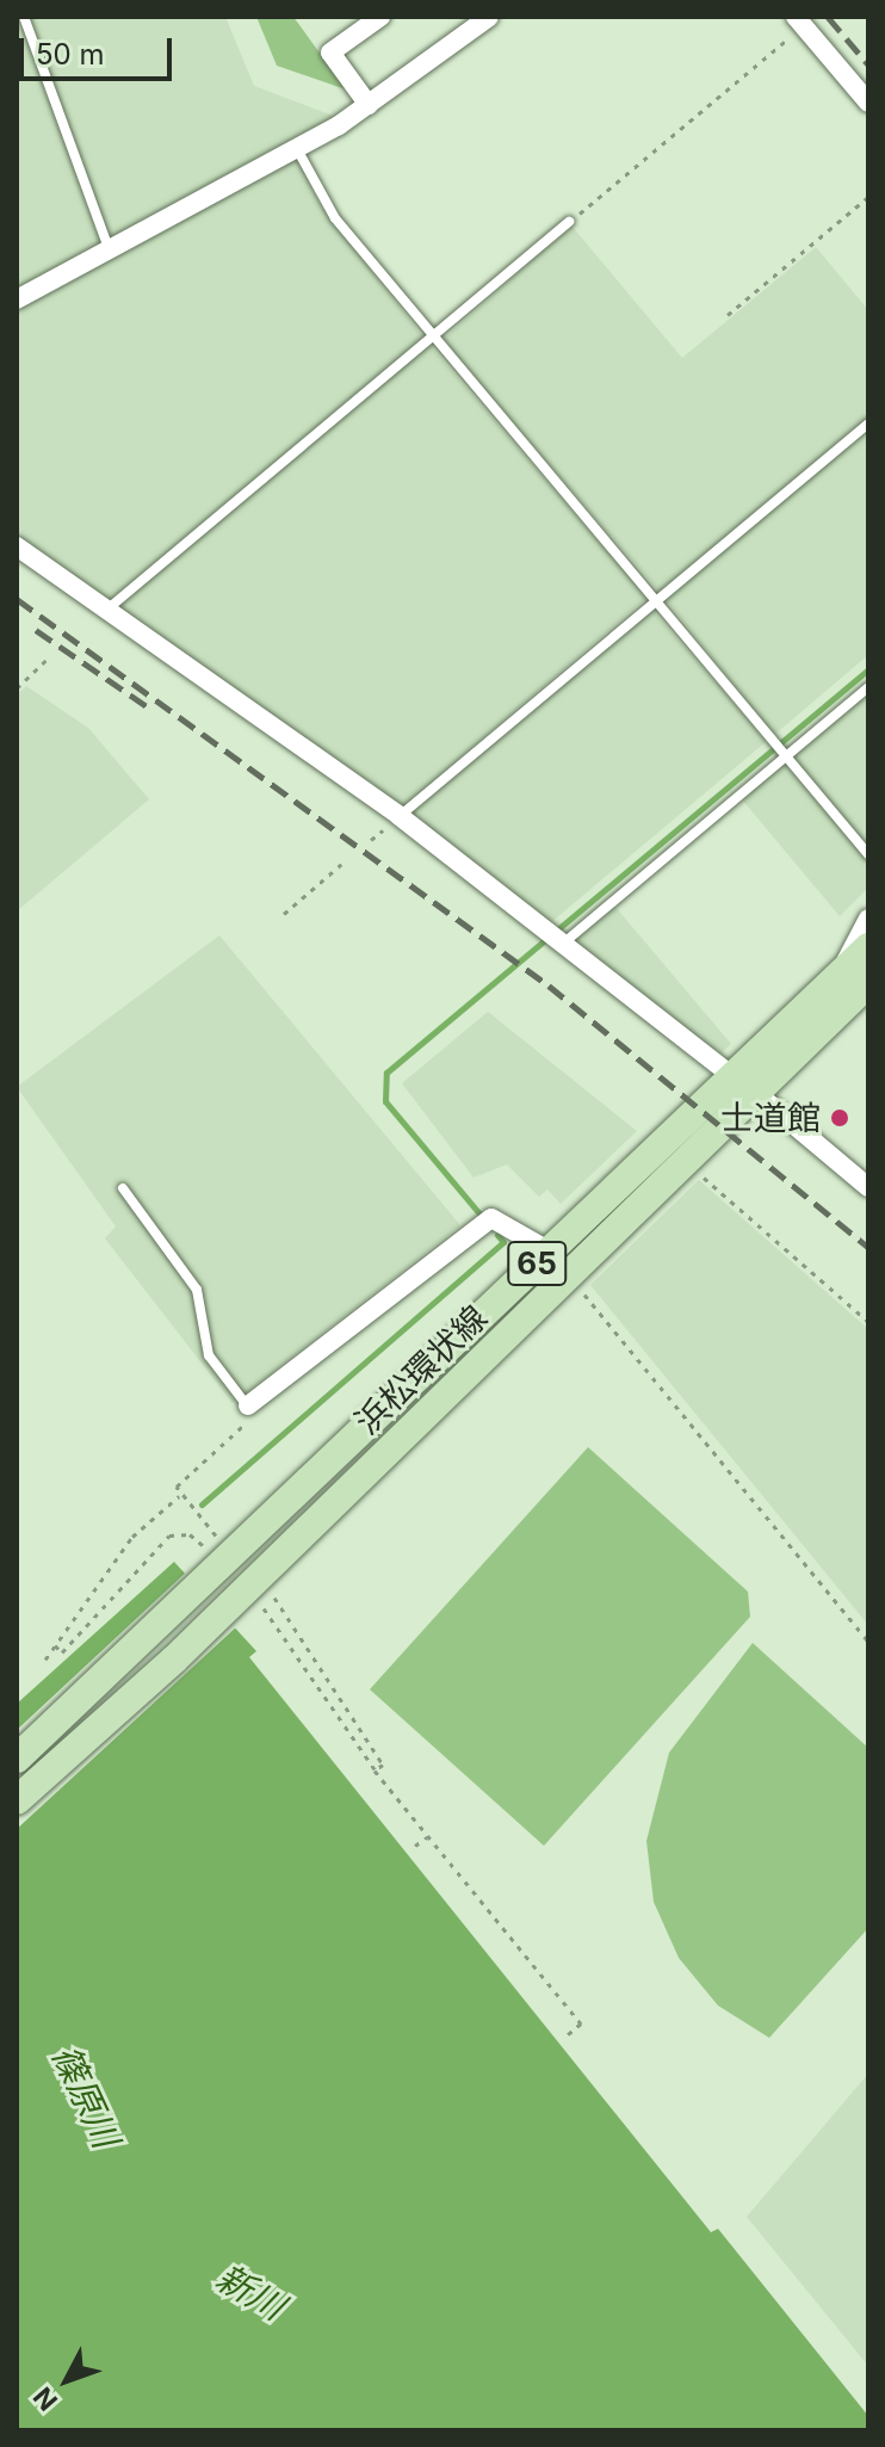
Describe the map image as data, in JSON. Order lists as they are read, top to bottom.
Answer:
{
  "streets": {
    "main road": ["65", "浜松環状線"]
  },
  "water": ["篠原川", "新川"],
  "places": ["士道館"],
  "scale_bar": "50 m",
  "north": "bottom left"
}
